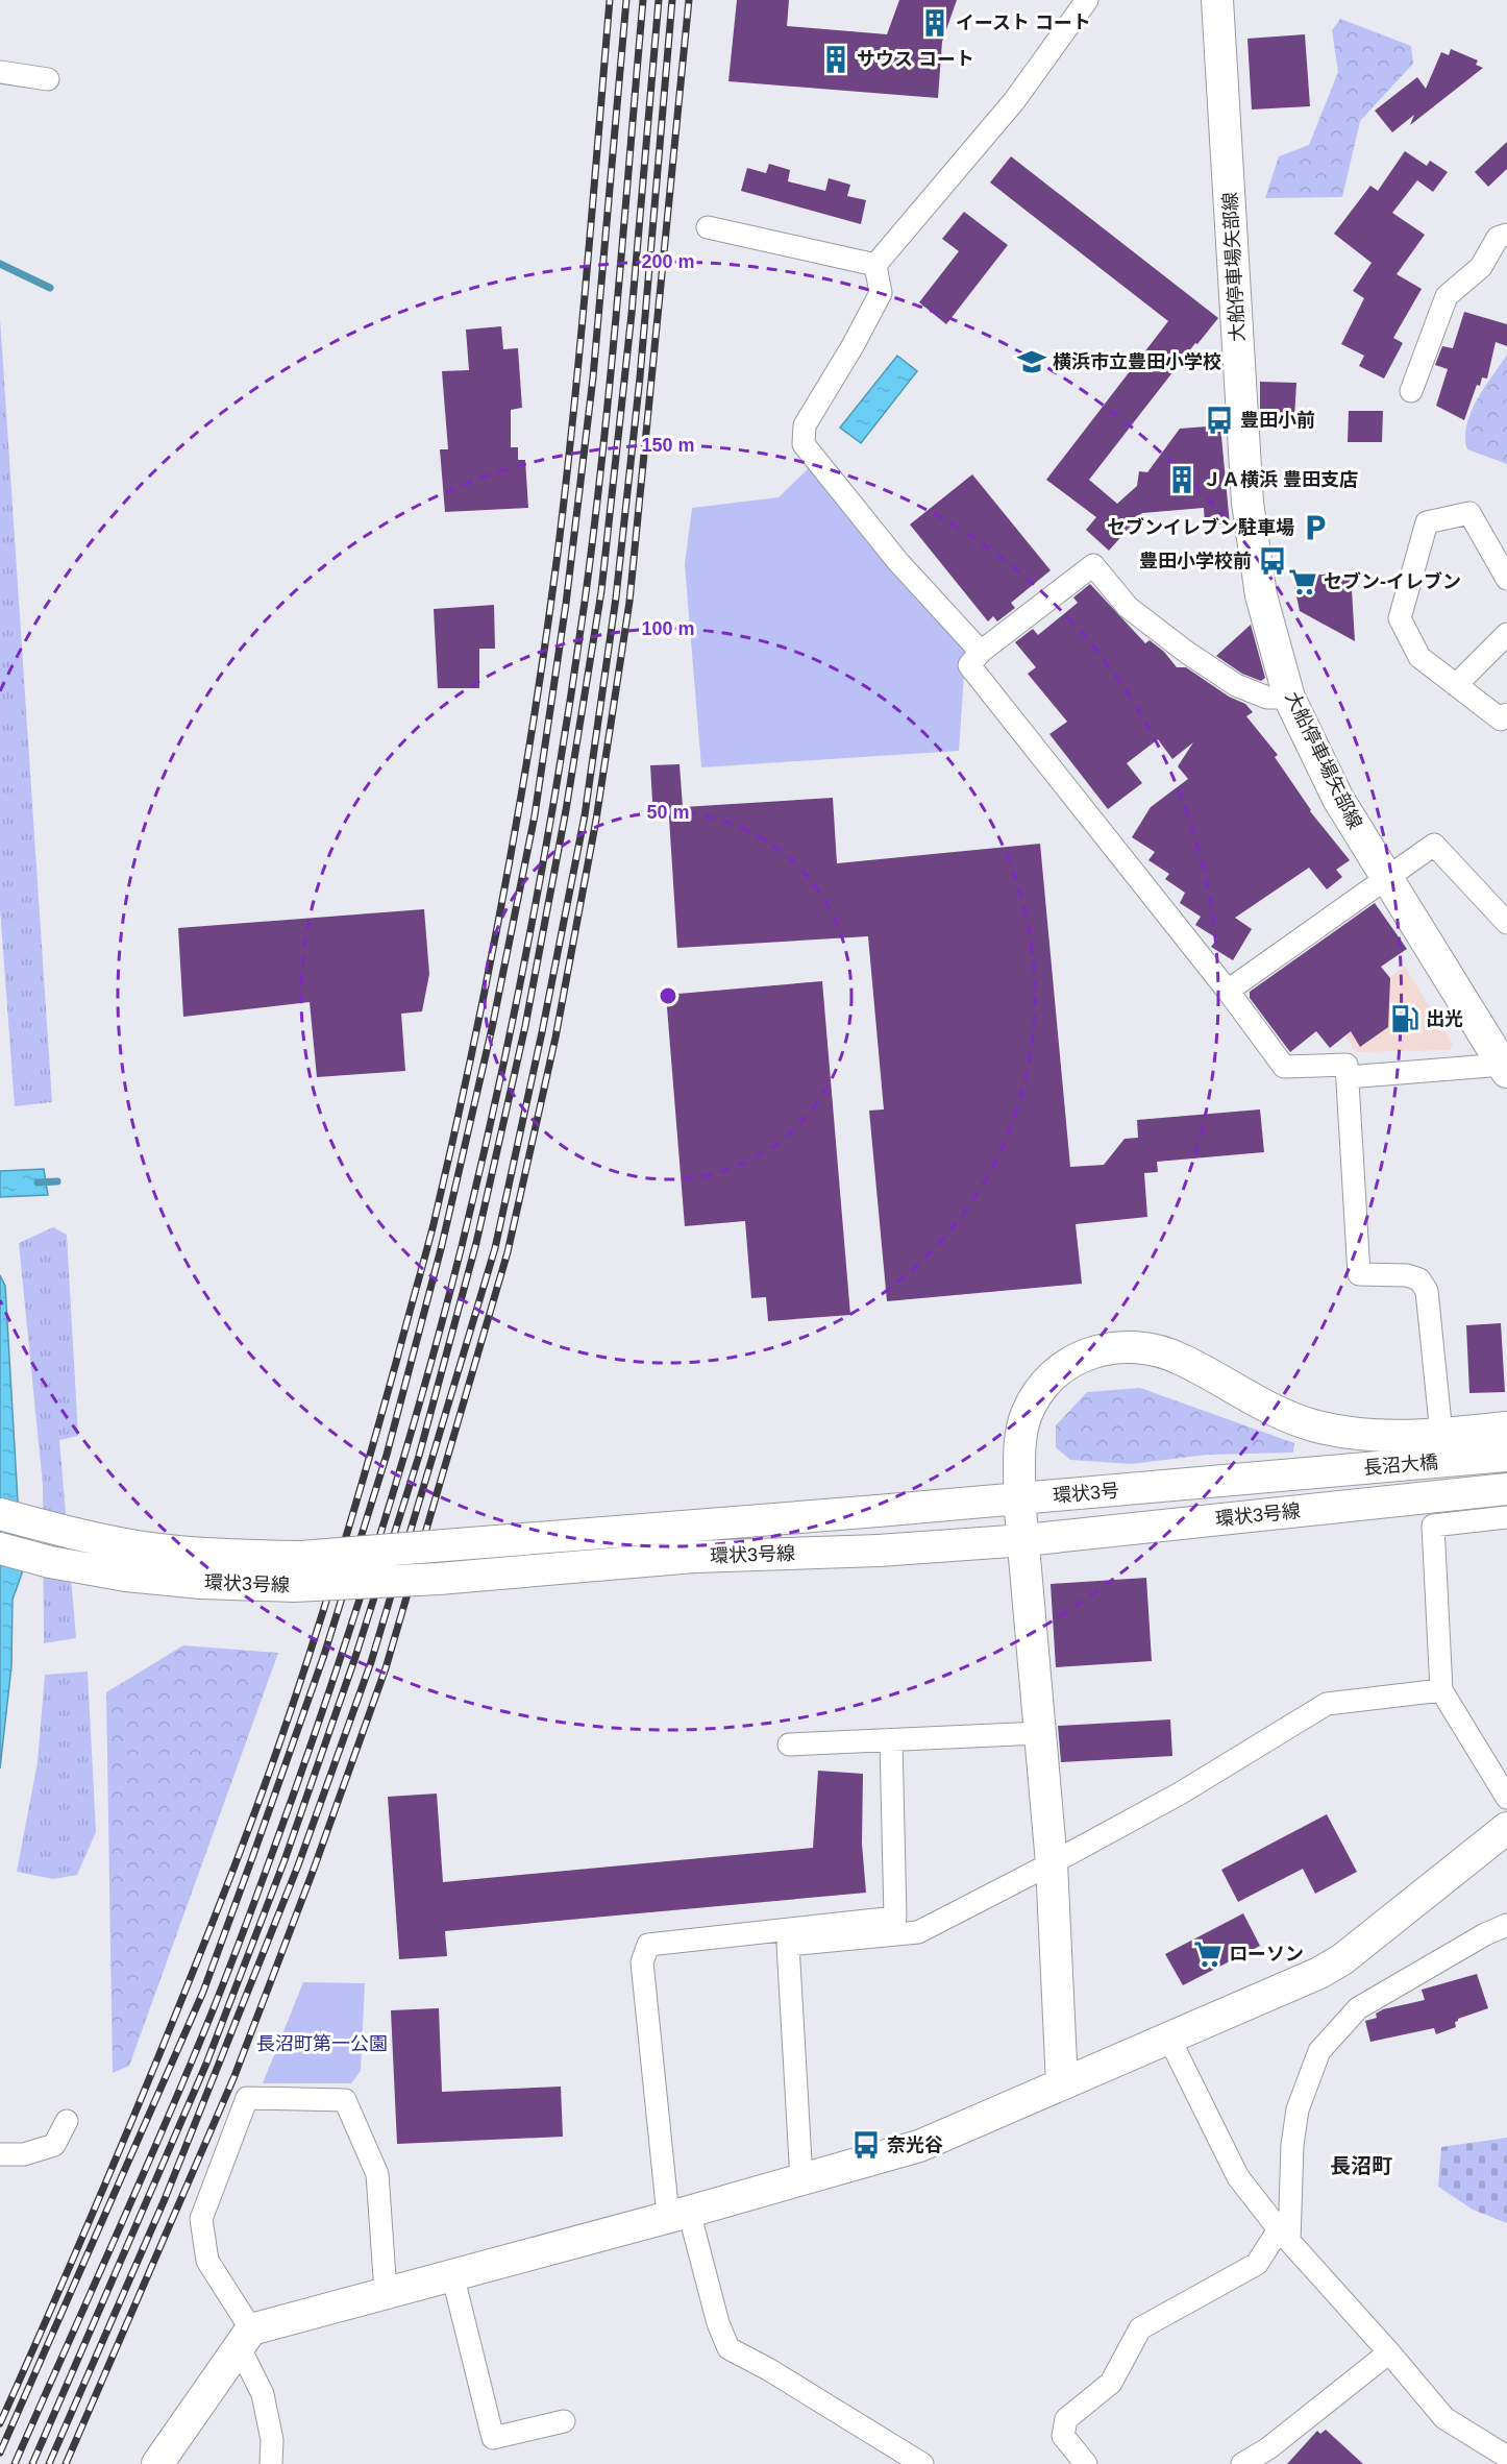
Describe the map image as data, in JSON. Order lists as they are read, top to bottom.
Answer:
{
  "streets": {
    "street": [
      "大船停車場矢部線",
      "長沼大橋",
      "環状3号",
      "環状3号線"
    ]
  },
  "crossings": [
    ["長沼大橋", "環状3号"],
    ["環状3号", "環状3号線"]
  ],
  "districts": ["長沼町"],
  "parks": ["長沼町第一公園"],
  "places": {
    "building": ["イースト コート", "サウス コート", "ＪＡ横浜 豊田支店"],
    "school or university": ["横浜市立豊田小学校"],
    "bus stop": ["豊田小前", "豊田小学校前", "奈光谷"],
    "parking": ["セブンイレブン駐車場"],
    "supermarket": ["セブン-イレブン", "ローソン"],
    "fuel station": ["出光"]
  },
  "rings": [
    "200 m",
    "150 m",
    "100 m",
    "50 m"
  ]
}
